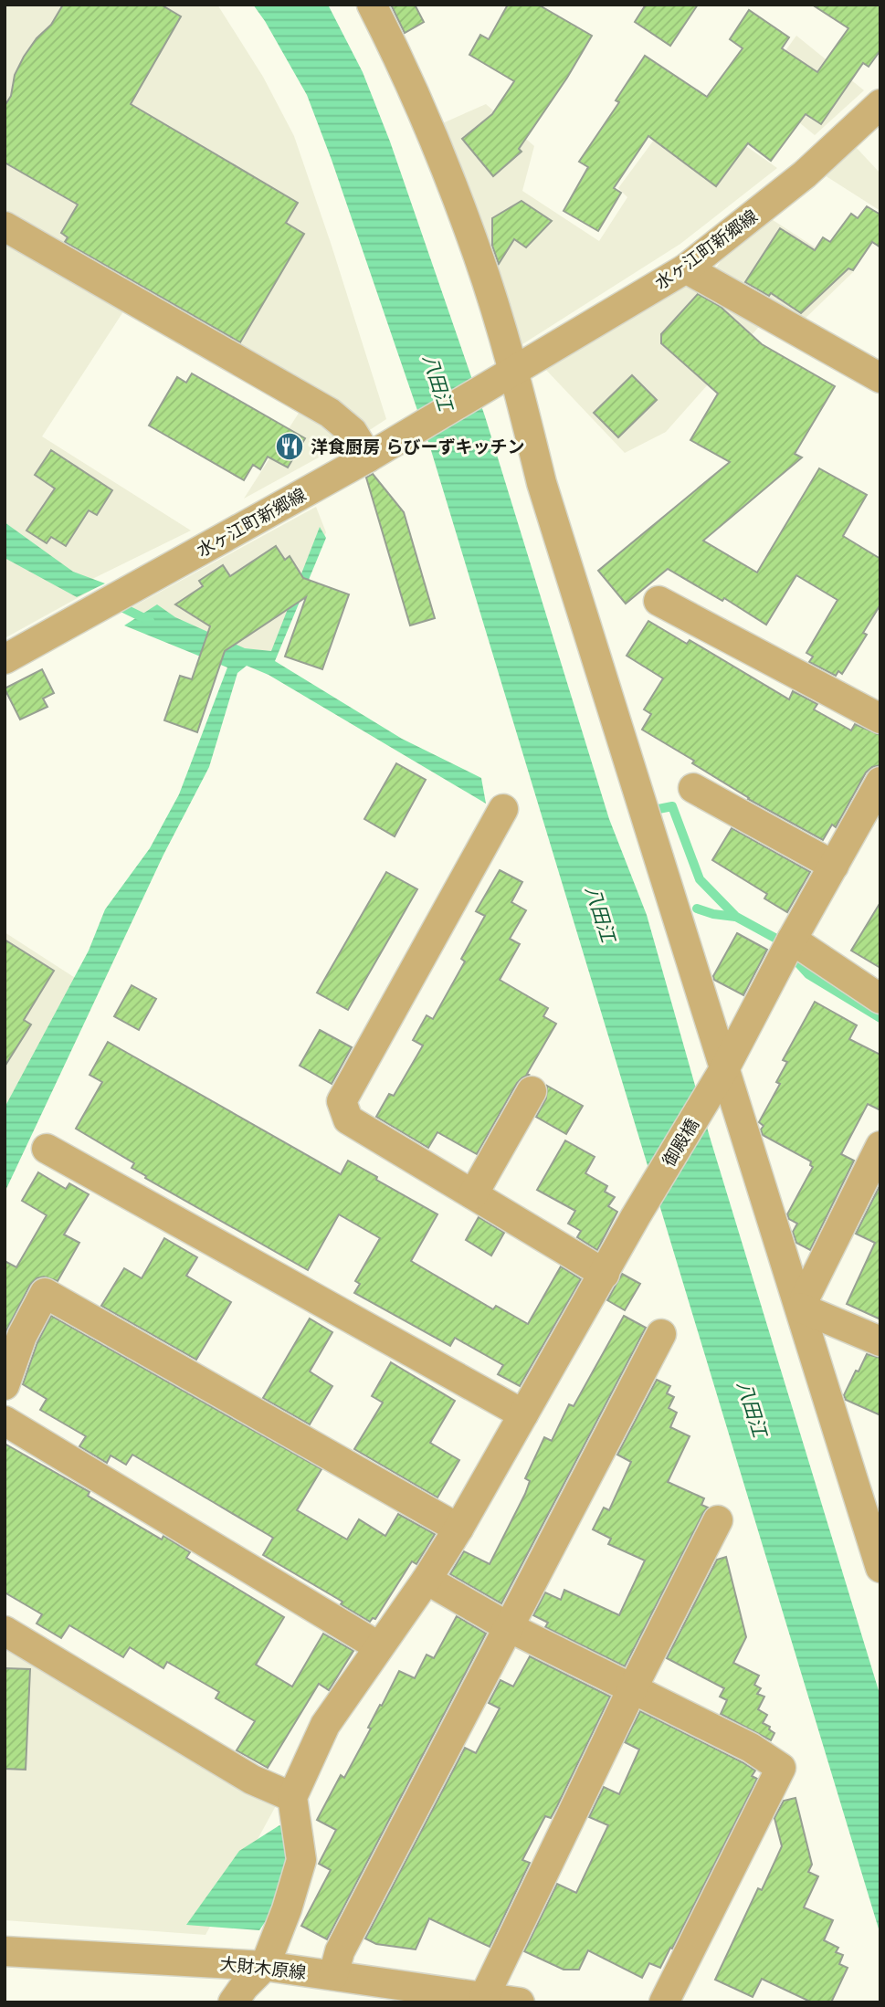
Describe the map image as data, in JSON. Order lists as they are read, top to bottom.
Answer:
{
  "streets": {
    "street": ["水ヶ江町新郷線", "御殿橋", "大財木原線"]
  },
  "water": ["八田江"],
  "places": {
    "restaurant": ["洋食厨房 らびーずキッチン"]
  }
}
